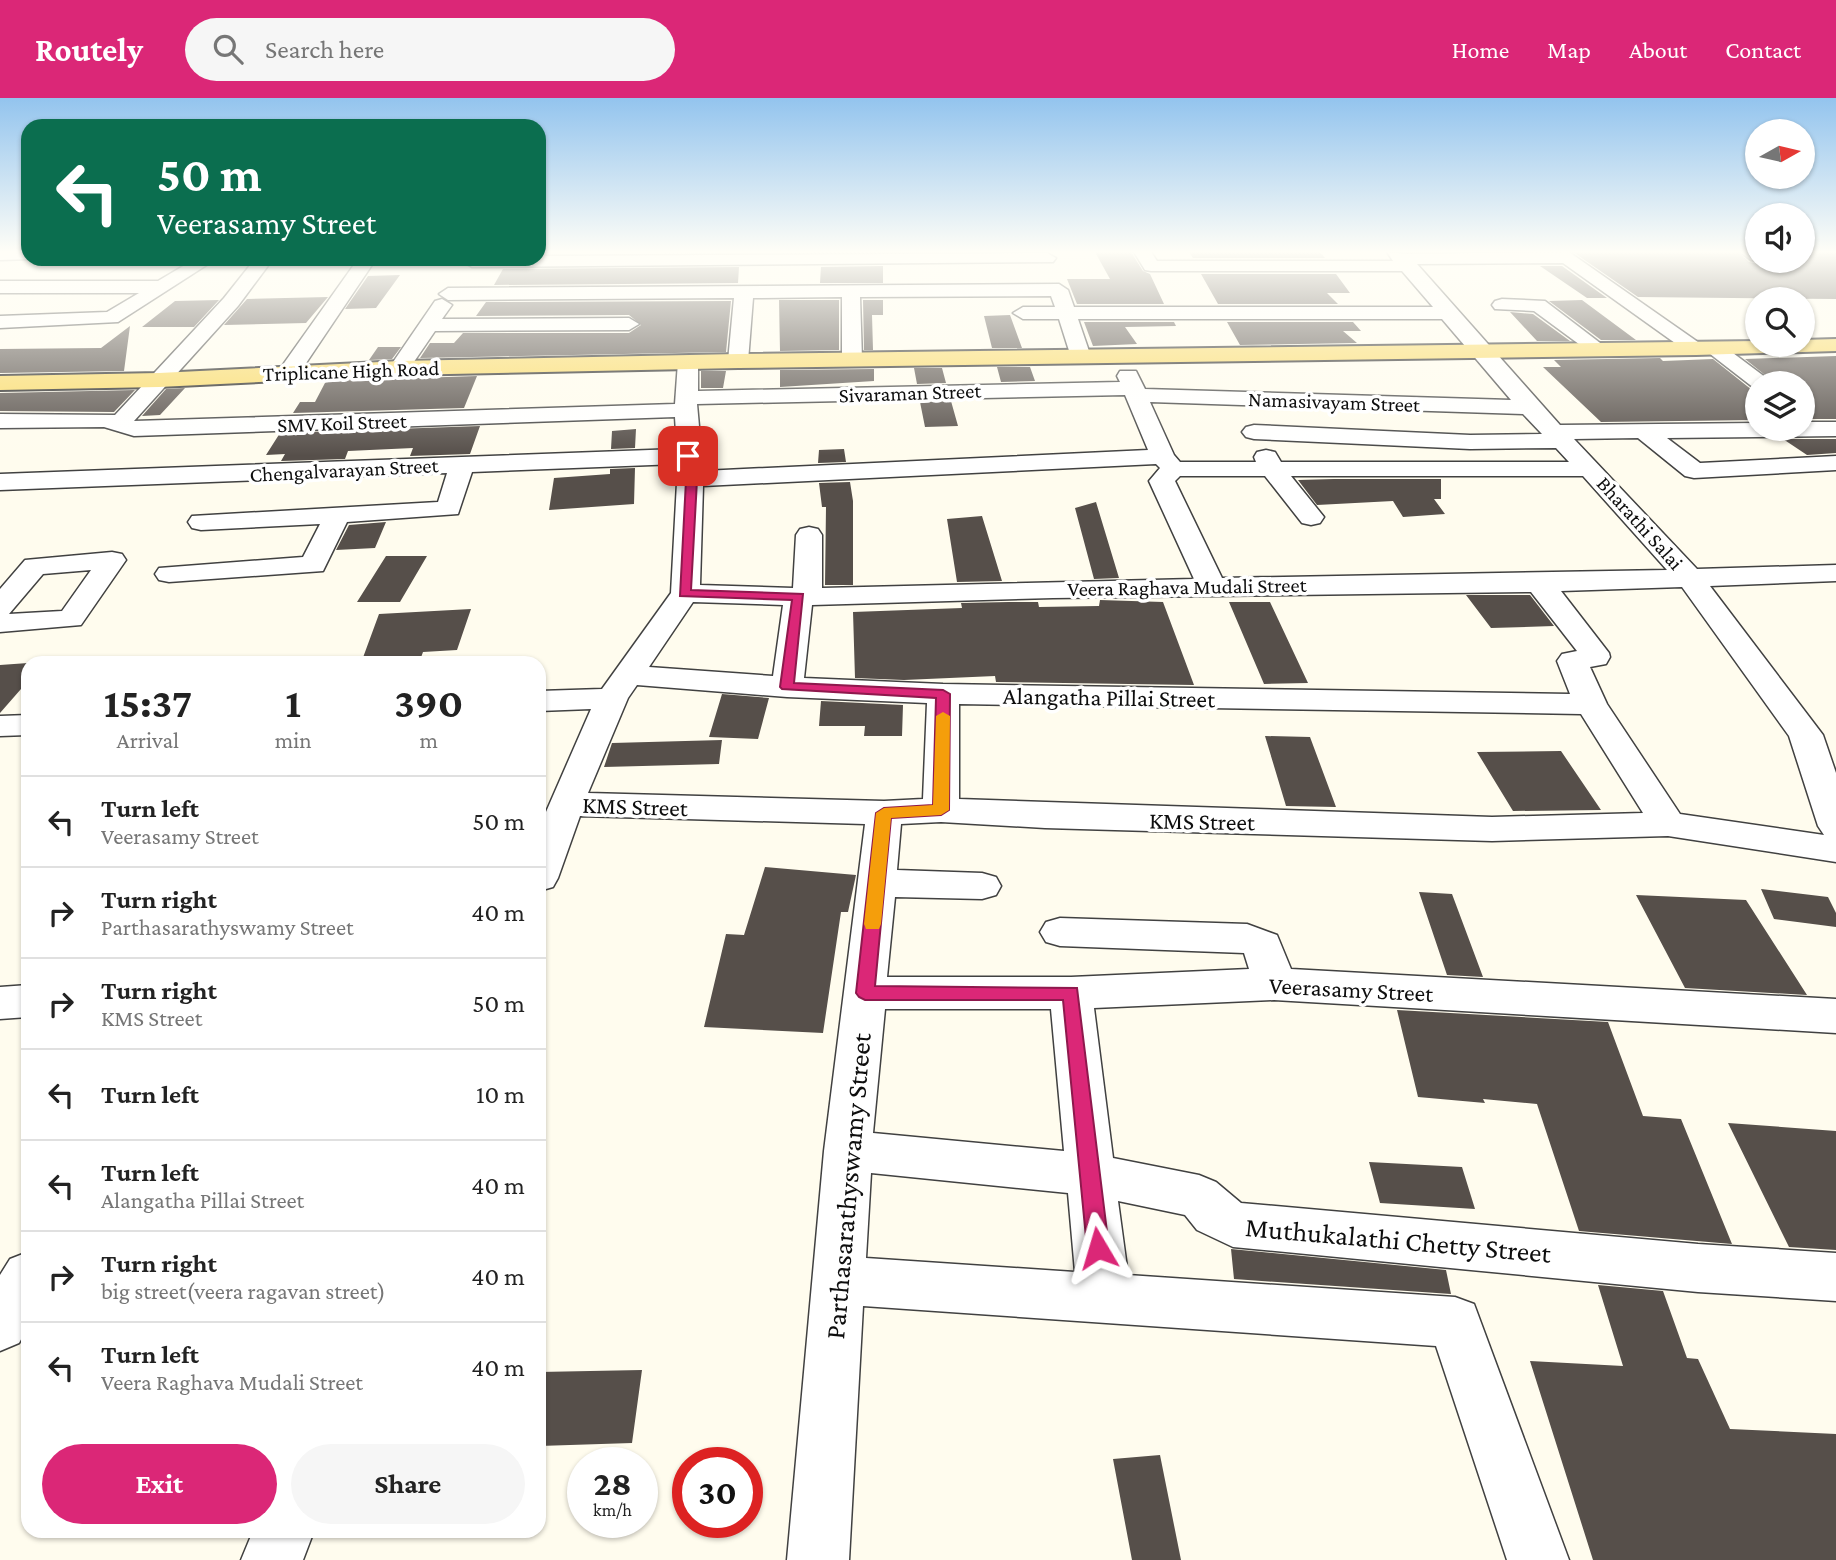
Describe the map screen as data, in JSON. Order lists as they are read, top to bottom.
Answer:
{
  "streets": {
    "main road": ["Triplicane High Road"],
    "street": [
      "Sivaraman Street",
      "Namasivayam Street",
      "SMV Koil Street",
      "Chengalvarayan Street",
      "Bharathi Salai",
      "Veera Raghava Mudali Street",
      "Alangatha Pillai Street",
      "KMS Street",
      "Veerasamy Street",
      "Parthasarathyswamy Street",
      "Muthukalathi Chetty Street"
    ]
  },
  "crossings": [
    ["Triplicane High Road", "Bharathi Salai"],
    ["Sivaraman Street", "Namasivayam Street"],
    ["Sivaraman Street", "SMV Koil Street"],
    ["Namasivayam Street", "Bharathi Salai"],
    ["Chengalvarayan Street", "Bharathi Salai"],
    ["Bharathi Salai", "Veera Raghava Mudali Street"],
    ["KMS Street", "Parthasarathyswamy Street"],
    ["Veerasamy Street", "Parthasarathyswamy Street"],
    ["Parthasarathyswamy Street", "Muthukalathi Chetty Street"]
  ],
  "north": "right",
  "page": {
    "header": "Routely",
    "search": "Search here",
    "nav": [
      "Home",
      "Map",
      "About",
      "Contact"
    ],
    "turn": ["50 m", "Veerasamy Street"],
    "eta": [
      "15:37",
      "Arrival",
      "1",
      "min",
      "390",
      "m"
    ],
    "list": [
      {
        "name": "Turn left",
        "note": "Veerasamy Street",
        "value": "50 m"
      },
      {
        "name": "Turn right",
        "note": "Parthasarathyswamy Street",
        "value": "40 m"
      },
      {
        "name": "Turn right",
        "note": "KMS Street",
        "value": "50 m"
      },
      {
        "name": "Turn left",
        "value": "10 m"
      },
      {
        "name": "Turn left",
        "note": "Alangatha Pillai Street",
        "value": "40 m"
      },
      {
        "name": "Turn right",
        "note": "big street(veera ragavan street)",
        "value": "40 m"
      },
      {
        "name": "Turn left",
        "note": "Veera Raghava Mudali Street",
        "value": "40 m"
      }
    ],
    "buttons": ["Exit", "Share"],
    "speed": "28 km/h",
    "limit": "30"
  }
}
